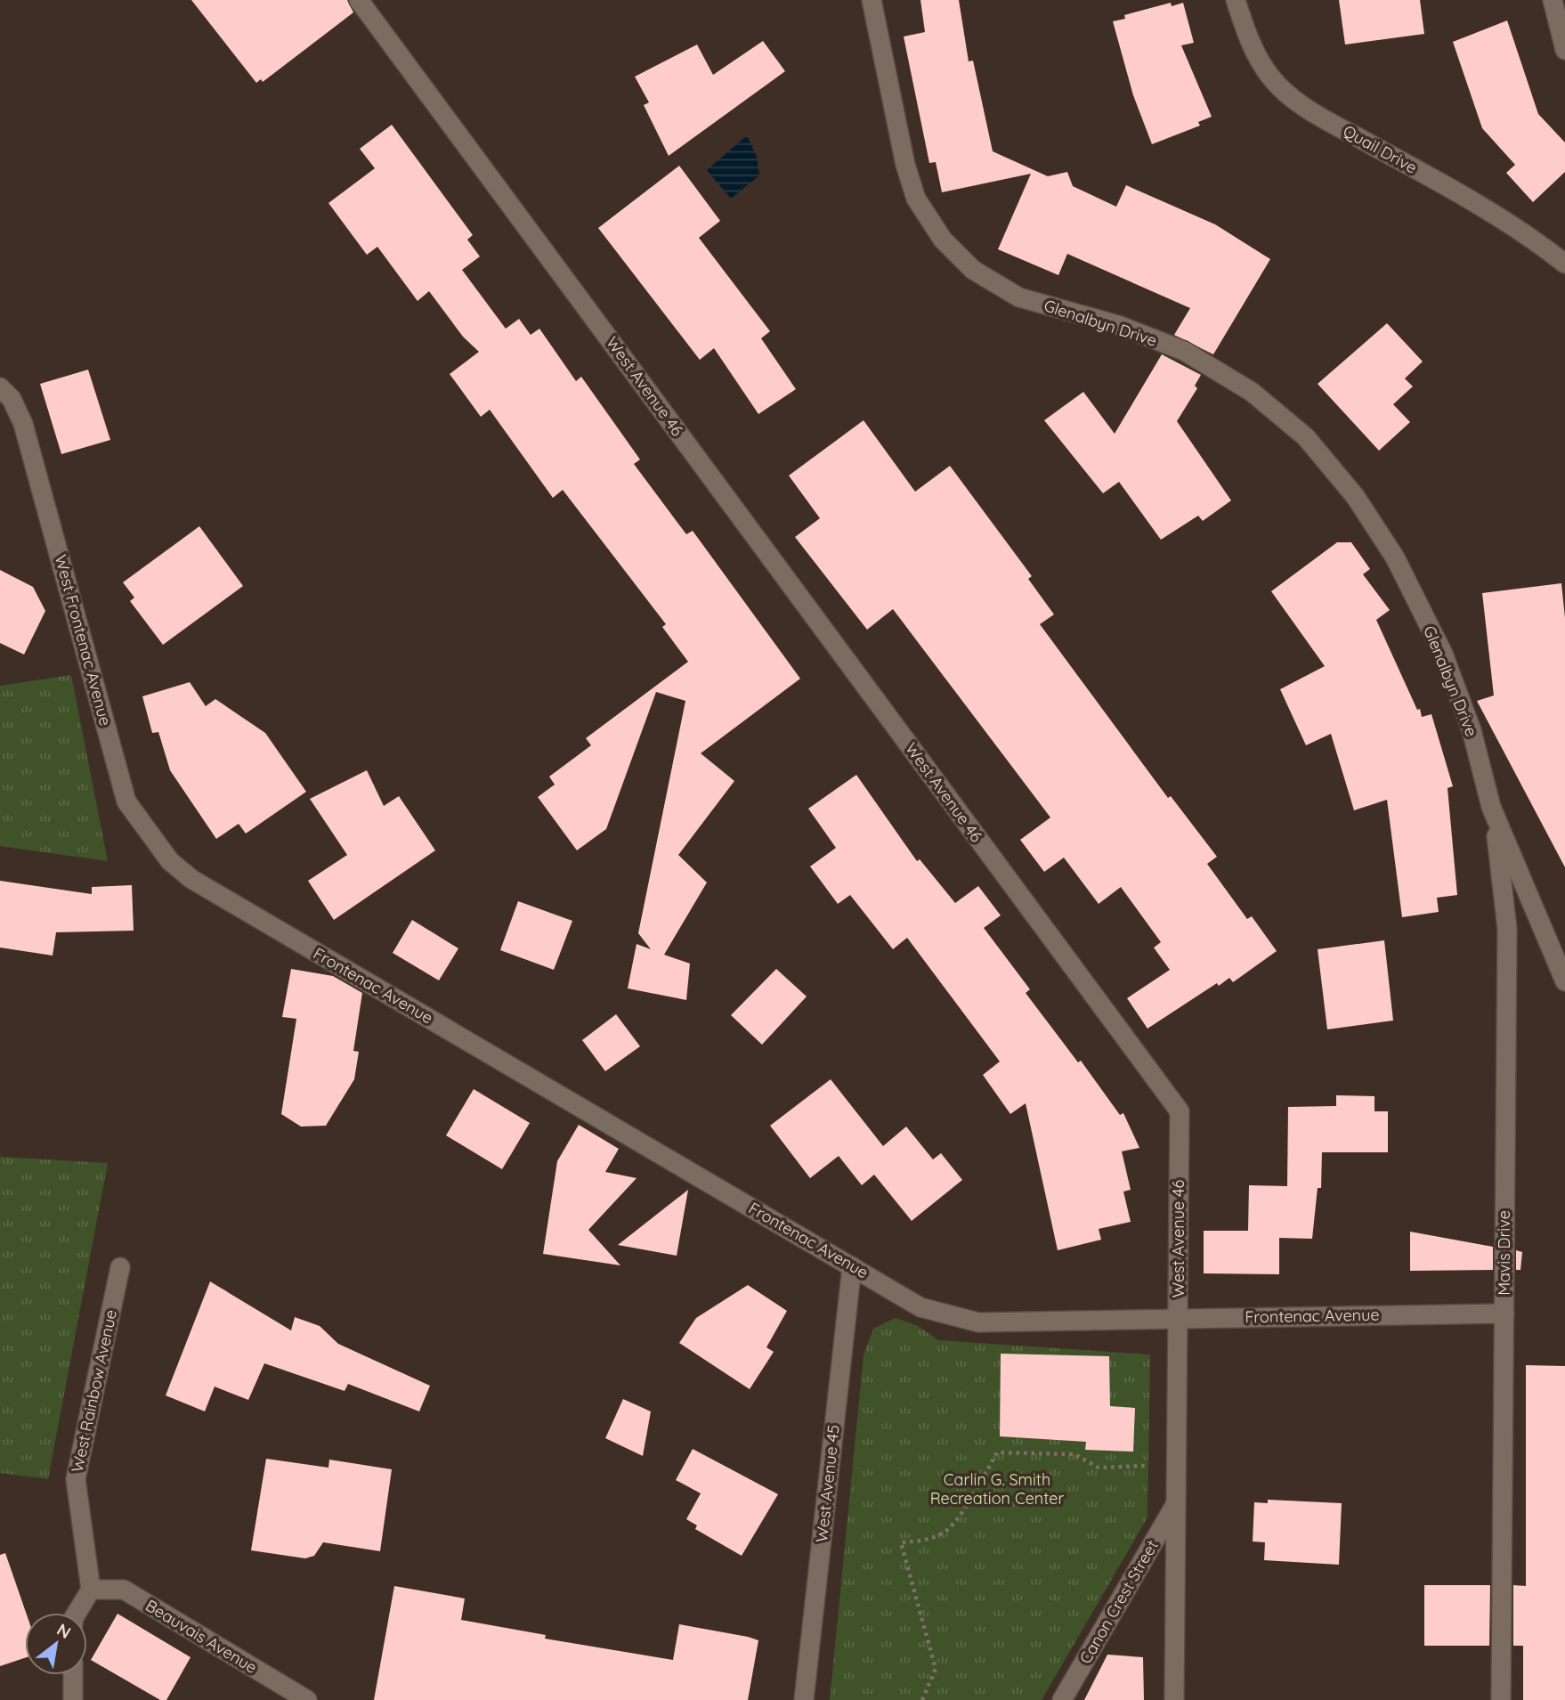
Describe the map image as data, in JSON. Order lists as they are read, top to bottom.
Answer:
{
  "streets": {
    "street": [
      "Quail Drive",
      "Glenalbyn Drive",
      "West Avenue 46",
      "West Frontenac Avenue",
      "Frontenac Avenue",
      "Mavis Drive",
      "West Rainbow Avenue",
      "West Avenue 45",
      "Canon Crest Street",
      "Beauvais Avenue"
    ]
  },
  "crossings": [
    ["Glenalbyn Drive", "Mavis Drive"],
    ["West Avenue 46", "Frontenac Avenue"],
    ["West Avenue 46", "Canon Crest Street"],
    ["West Frontenac Avenue", "Frontenac Avenue"],
    ["Frontenac Avenue", "Mavis Drive"],
    ["Frontenac Avenue", "West Avenue 45"],
    ["West Rainbow Avenue", "Beauvais Avenue"]
  ],
  "parks": ["Carlin G. Smith Recreation Center"],
  "north": "top right"
}
